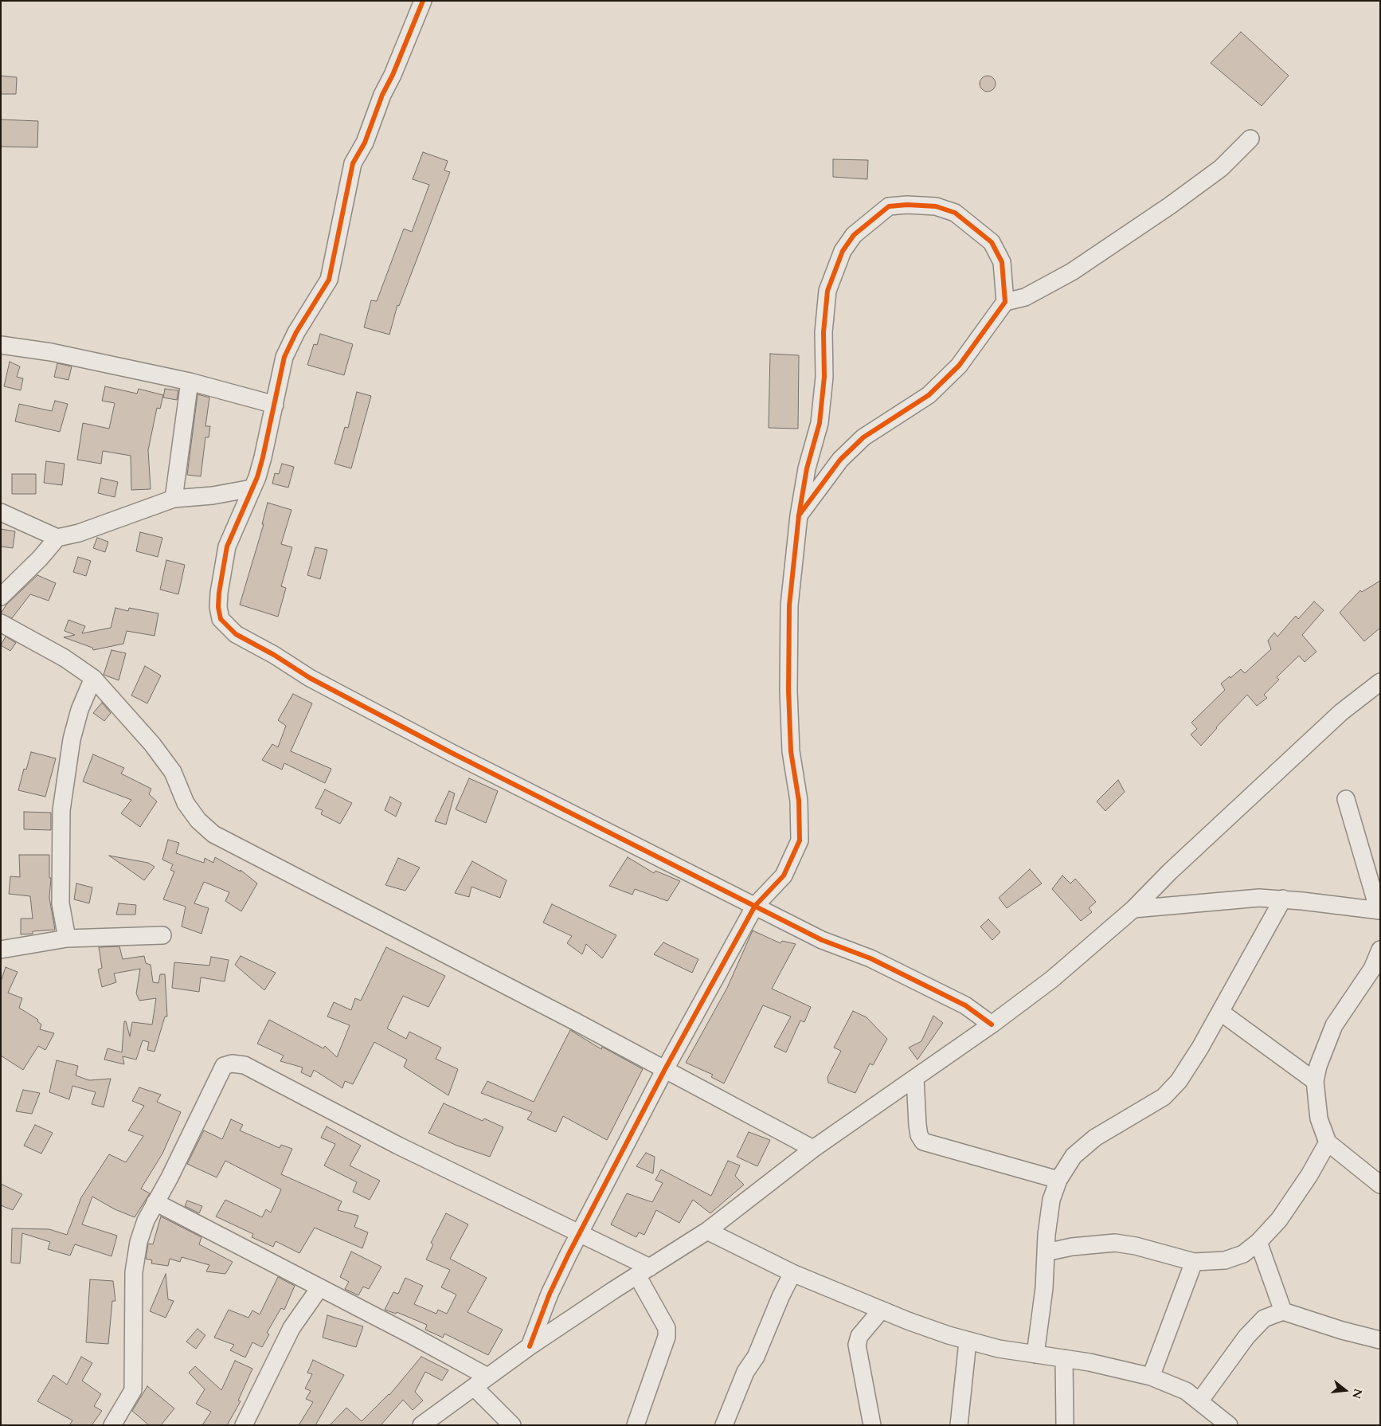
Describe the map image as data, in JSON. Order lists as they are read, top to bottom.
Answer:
{
  "north": "right"
}
